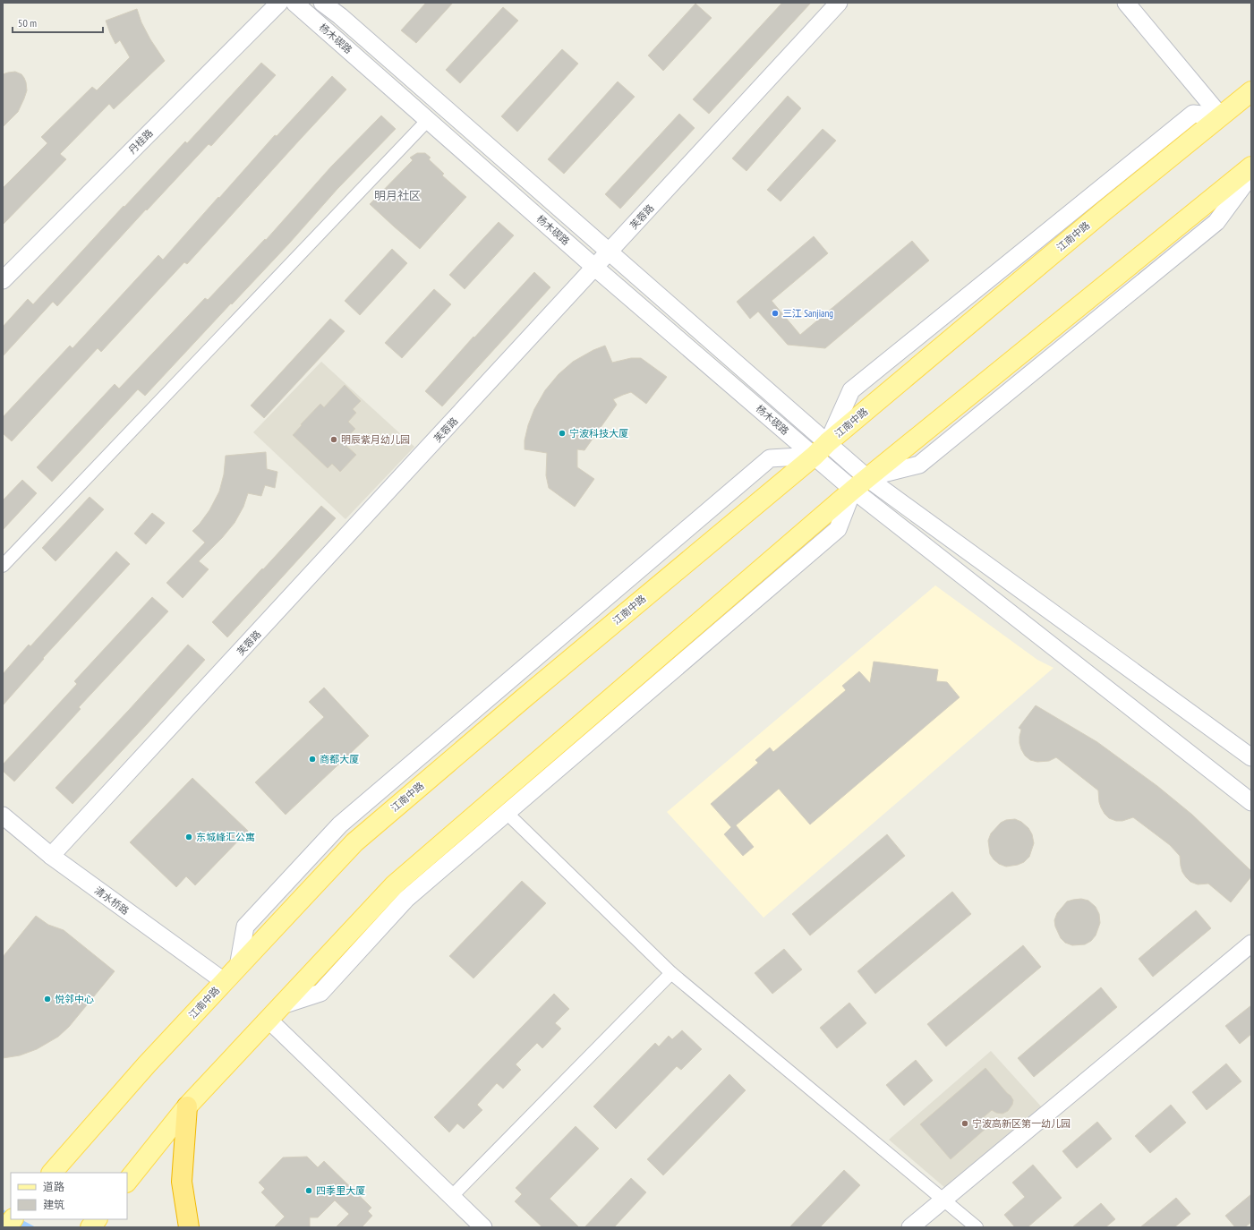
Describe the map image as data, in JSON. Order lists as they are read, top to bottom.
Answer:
{
  "streets": {
    "main road": ["江南中路"],
    "street": [
      "杨木碶路",
      "丹桂路",
      "芙蓉路",
      "清水桥路"
    ]
  },
  "crossings": [
    ["杨木碶路", "芙蓉路"],
    ["杨木碶路", "江南中路"],
    ["芙蓉路", "清水桥路"],
    ["江南中路", "清水桥路"]
  ],
  "districts": ["明月社区"],
  "places": [
    "三江 Sanjiang",
    "宁波科技大厦",
    "明辰紫月幼儿园",
    "商都大厦",
    "东城峰汇公寓",
    "悦邻中心",
    "宁波高新区第一幼儿园",
    "四季里大厦"
  ],
  "legend": ["道路", "建筑"],
  "scale_bar": "50 m"
}
